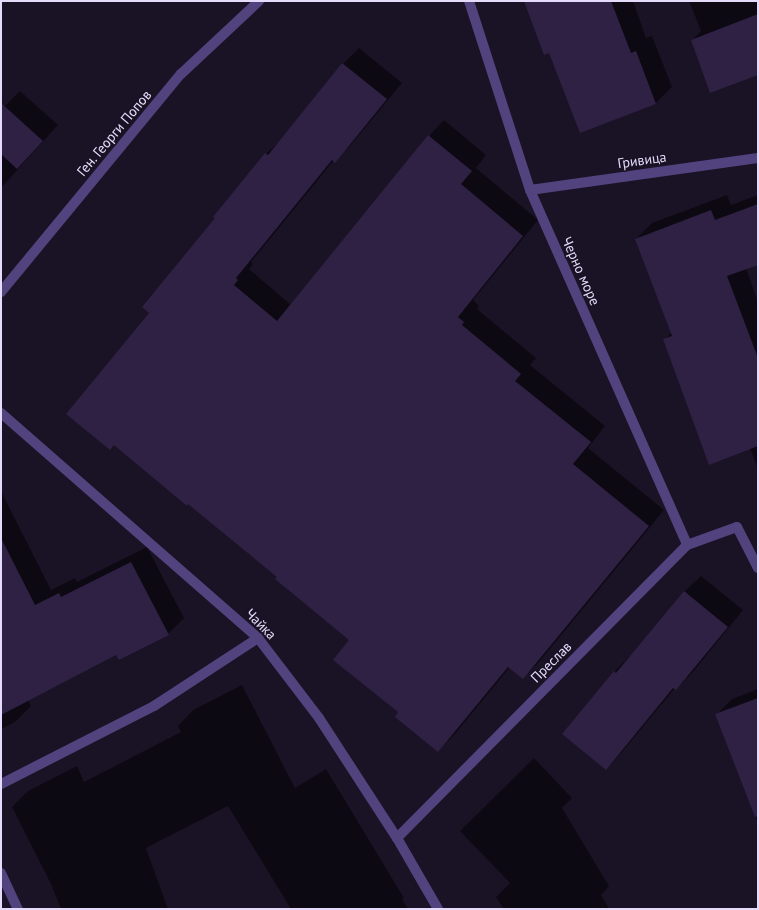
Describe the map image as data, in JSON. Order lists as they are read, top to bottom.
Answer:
{
  "streets": {
    "street": [
      "Ген. Георги Попов",
      "Гривица",
      "Черно море",
      "Чайка",
      "Преслав"
    ]
  },
  "crossings": [
    ["Гривица", "Черно море"],
    ["Черно море", "Преслав"],
    ["Чайка", "Преслав"]
  ]
}
